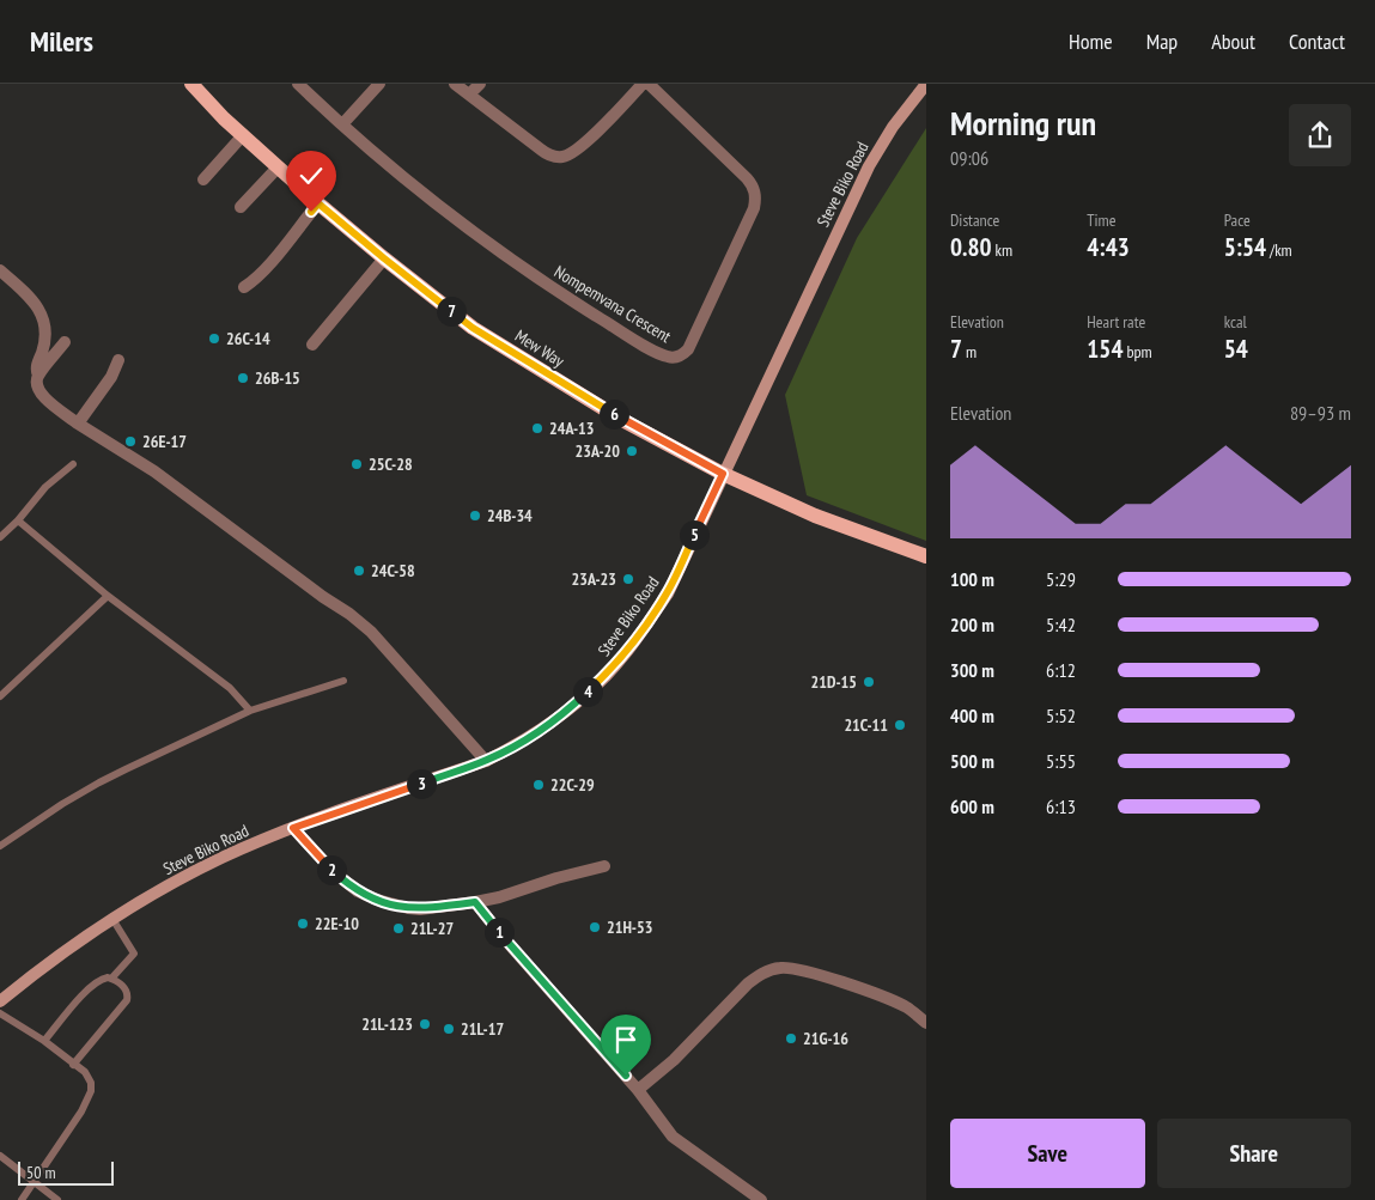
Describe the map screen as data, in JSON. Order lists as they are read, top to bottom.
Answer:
{
  "streets": {
    "main road": ["Mew Way"],
    "street": ["Steve Biko Road", "Nompemvana Crescent"]
  },
  "crossings": [
    ["Steve Biko Road", "Mew Way"]
  ],
  "places": [
    "26C-14",
    "26B-15",
    "24A-13",
    "26E-17",
    "23A-20",
    "25C-28",
    "24B-34",
    "24C-58",
    "23A-23",
    "21D-15",
    "21C-11",
    "22C-29",
    "22E-10",
    "21H-53",
    "21L-27",
    "21L-123",
    "21L-17",
    "21G-16"
  ],
  "scale_bar": "50 m",
  "page": {
    "header": "Milers",
    "nav": [
      "Home",
      "Map",
      "About",
      "Contact"
    ],
    "heading": ["Morning run", "09:06"],
    "stats": [
      ["Distance", "0.80 km"],
      ["Time", "4:43"],
      ["Pace", "5:54 /km"],
      ["Elevation", "7 m"],
      ["Heart rate", "154 bpm"],
      ["kcal", "54"]
    ],
    "pins": [
      "7",
      "6",
      "5",
      "4",
      "3",
      "2",
      "1"
    ],
    "chart": ["Elevation", "89–93 m"],
    "list": [
      {
        "name": "100 m",
        "note": "5:29"
      },
      {
        "name": "200 m",
        "note": "5:42"
      },
      {
        "name": "300 m",
        "note": "6:12"
      },
      {
        "name": "400 m",
        "note": "5:52"
      },
      {
        "name": "500 m",
        "note": "5:55"
      },
      {
        "name": "600 m",
        "note": "6:13"
      }
    ],
    "buttons": ["Save", "Share"],
    "scale": "50 m"
  }
}
